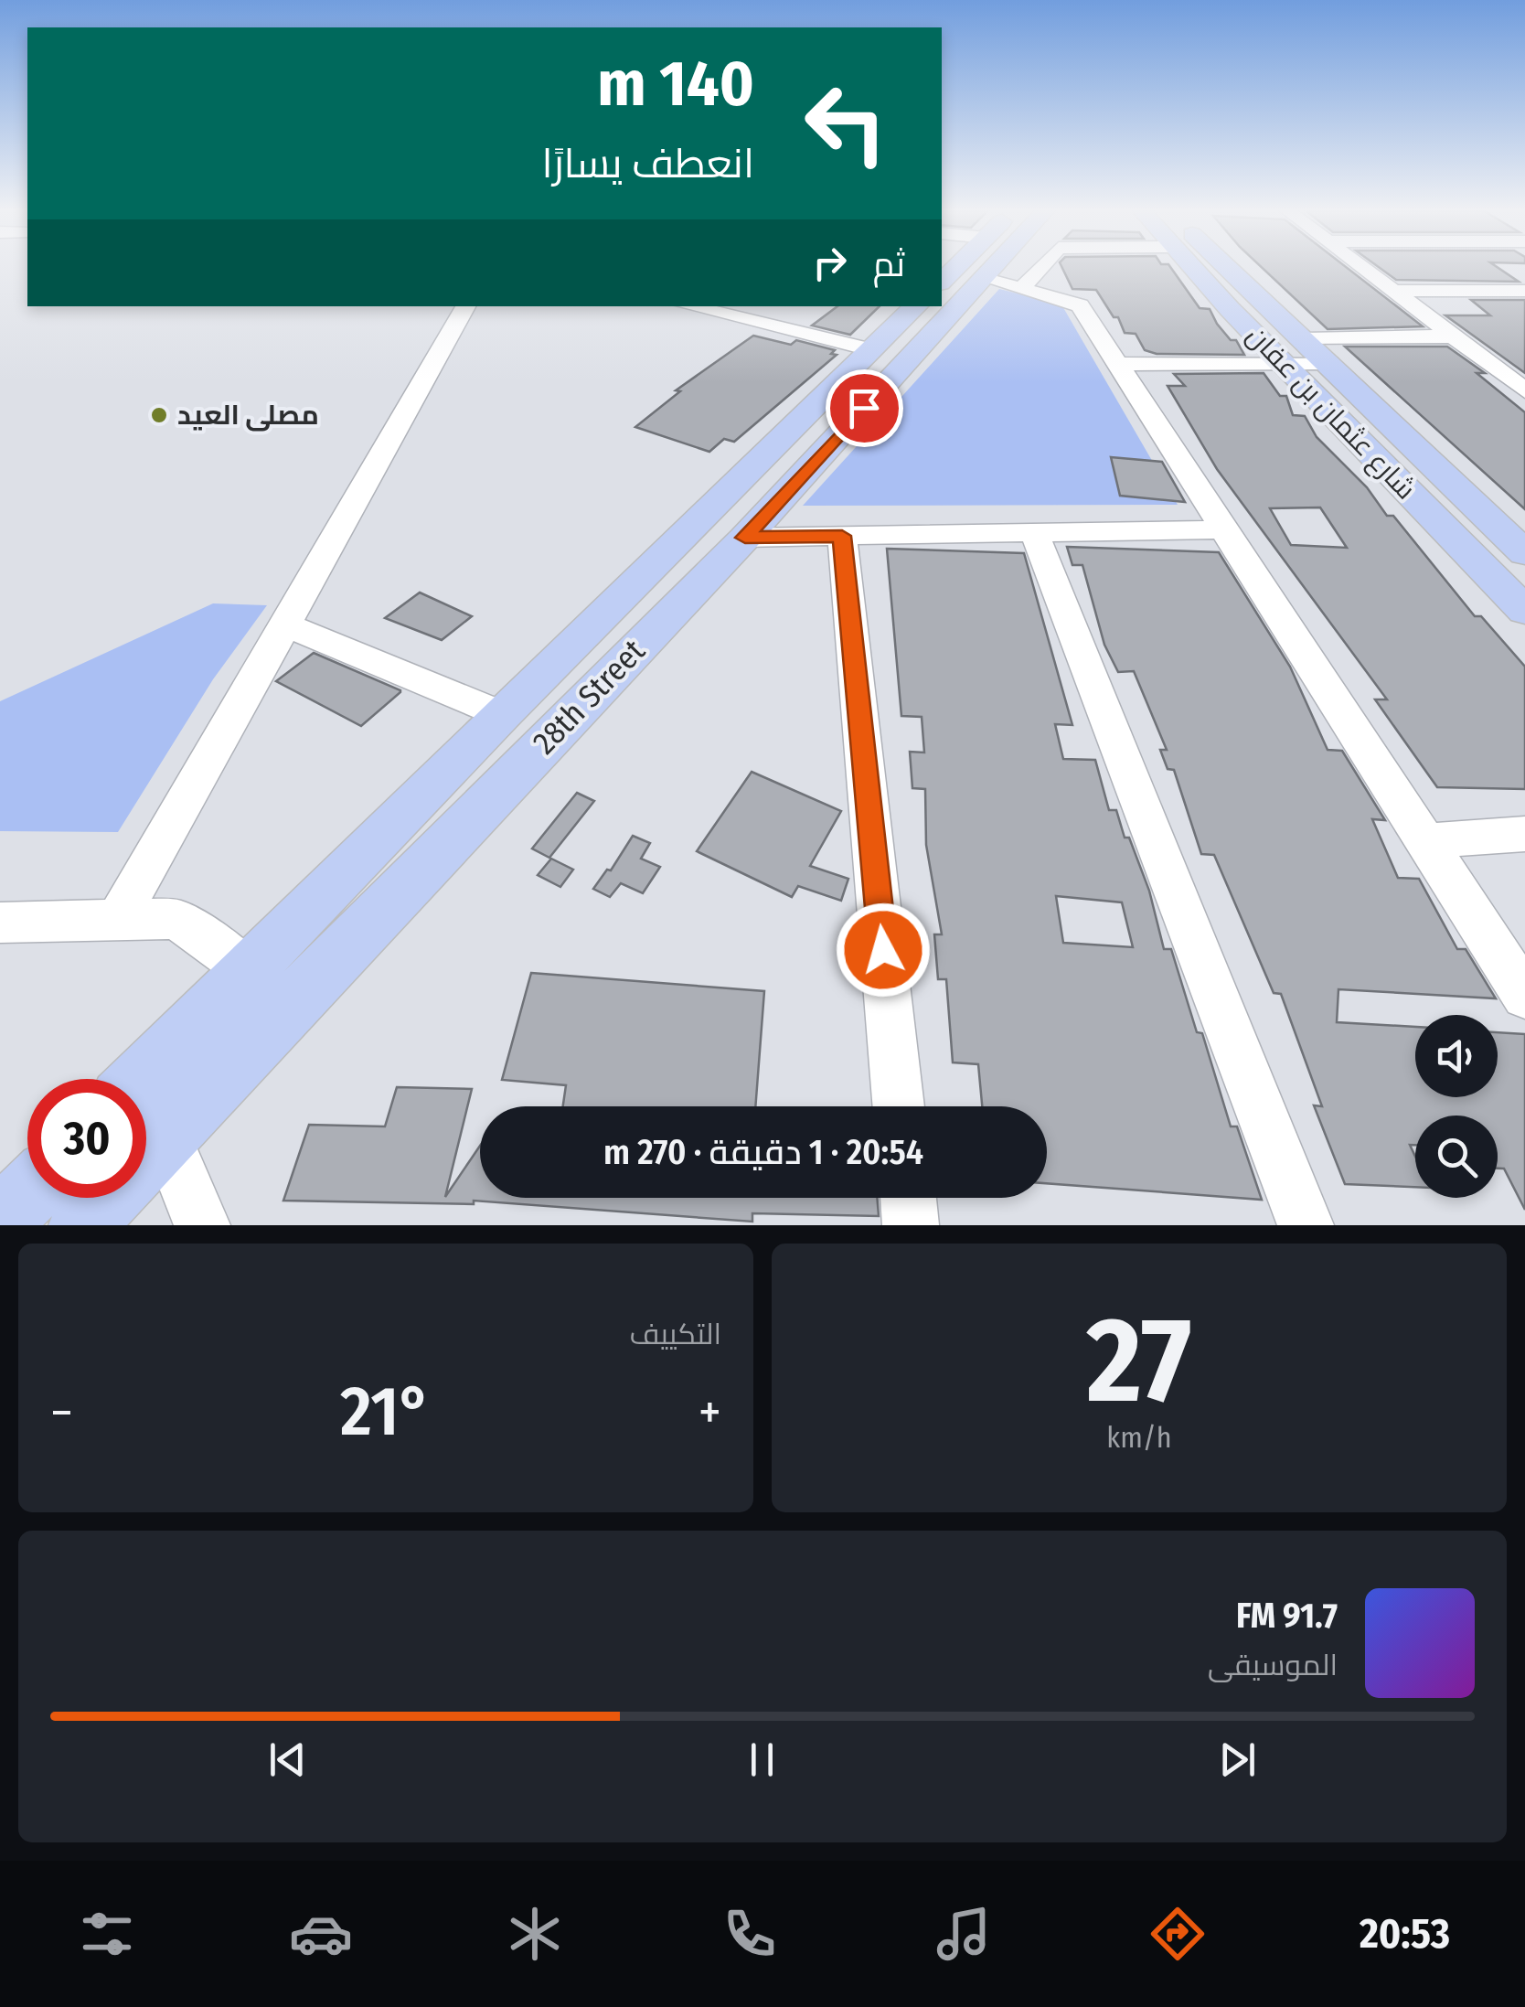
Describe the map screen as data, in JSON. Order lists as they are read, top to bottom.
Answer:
{
  "streets": {
    "main road": ["شارع عثمان بن عفان", "28th Street"]
  },
  "places": ["مصلى العيد"],
  "page": {
    "turn": ["140 m", "انعطف يسارًا"],
    "then": "ثم",
    "limit": "30",
    "trip": "20:54 · 1 دقيقة · 270 m",
    "tile": [
      ["27", "km/h"],
      "التكييف"
    ],
    "heat": ["−", "21°", "+"],
    "song": ["91.7 FM", "الموسيقى"],
    "tabs": "20:53"
  }
}
